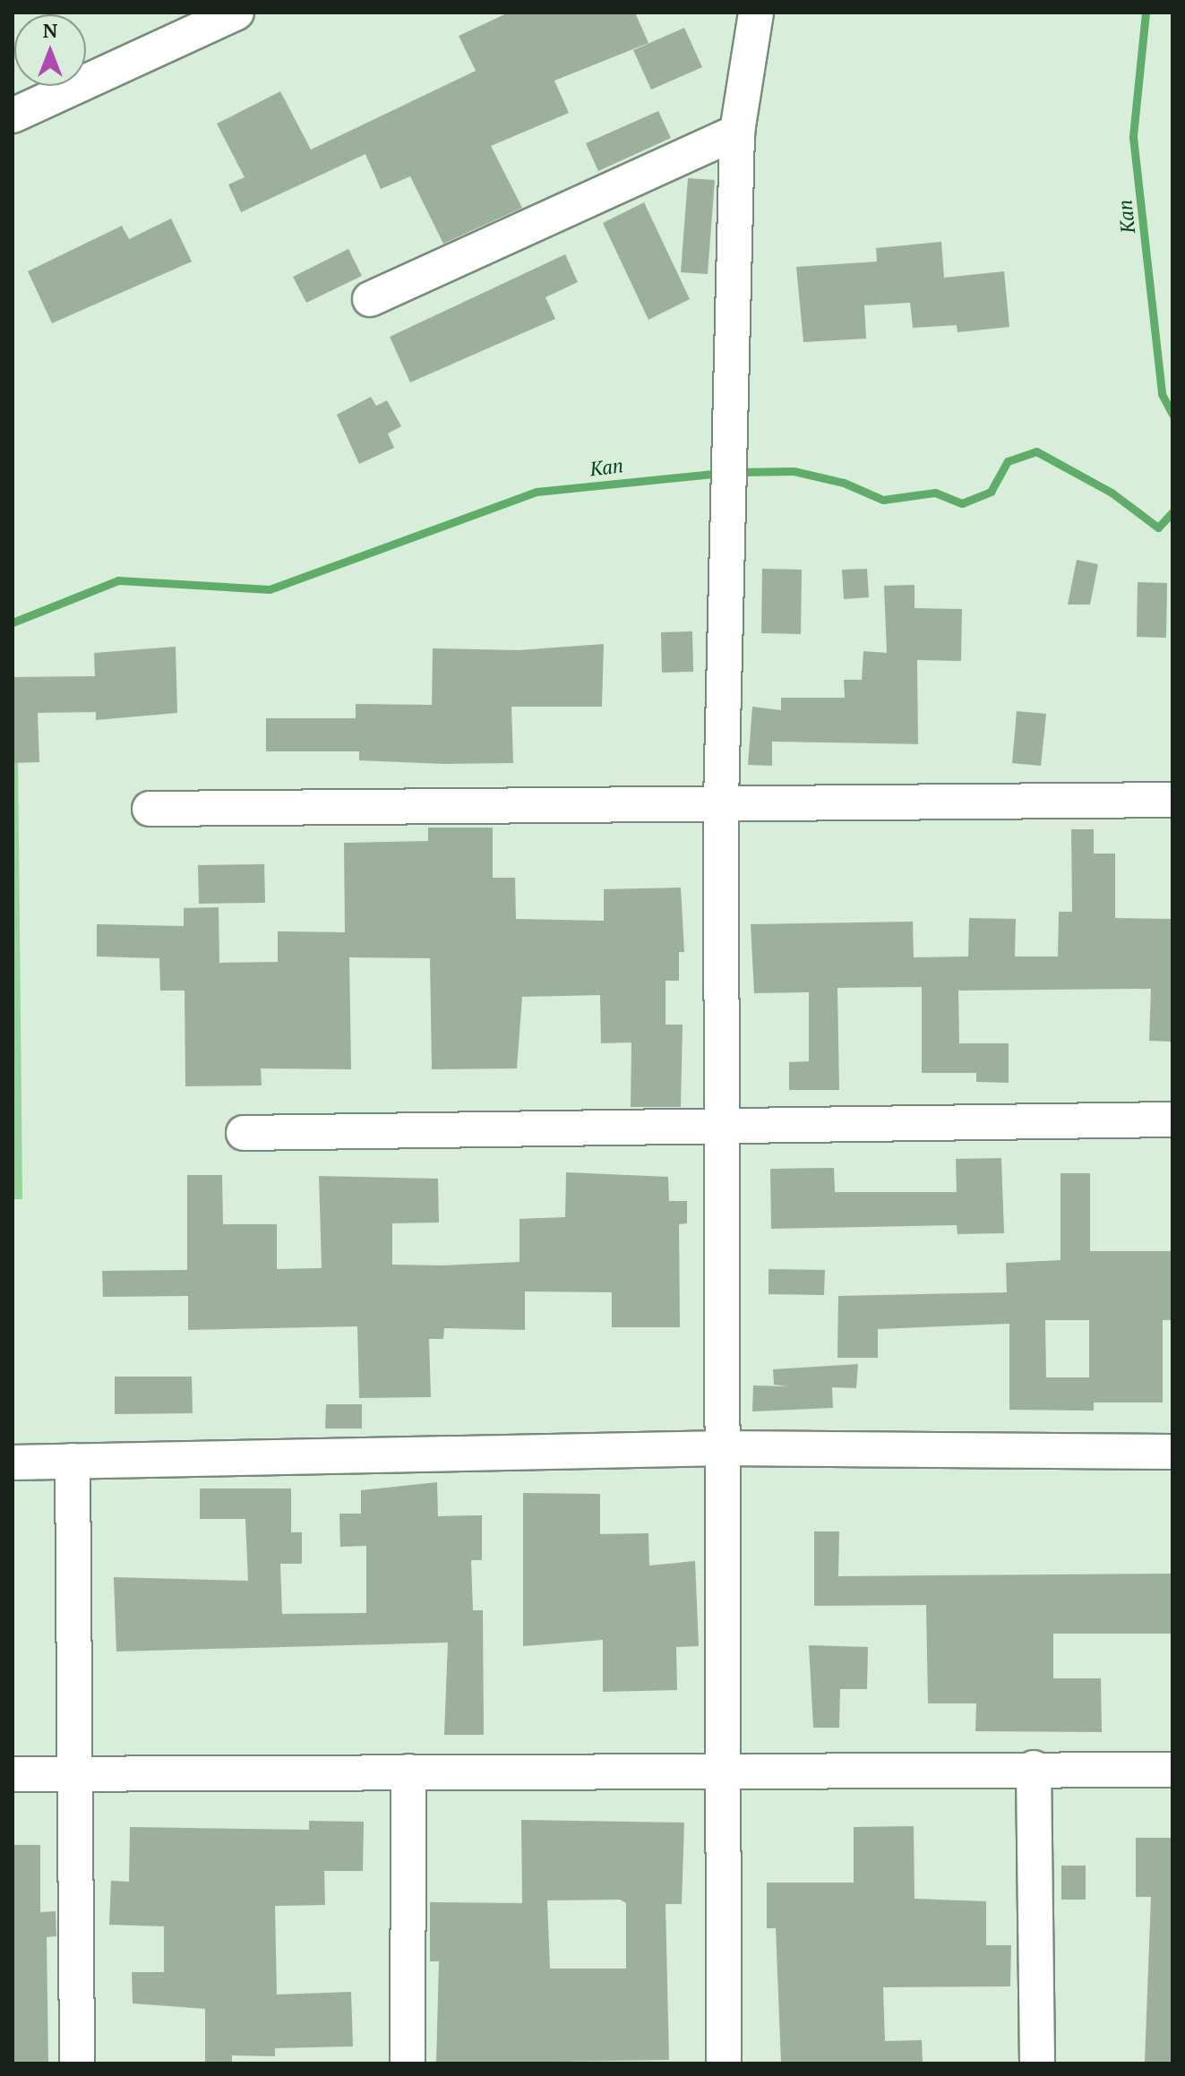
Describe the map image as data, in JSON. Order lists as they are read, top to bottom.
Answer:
{
  "water": ["Kan"],
  "north": "top"
}
